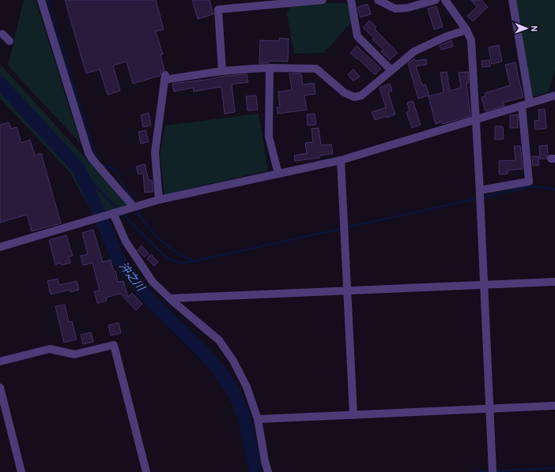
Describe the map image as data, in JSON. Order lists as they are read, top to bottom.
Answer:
{
  "water": ["沖之川"],
  "north": "right"
}
